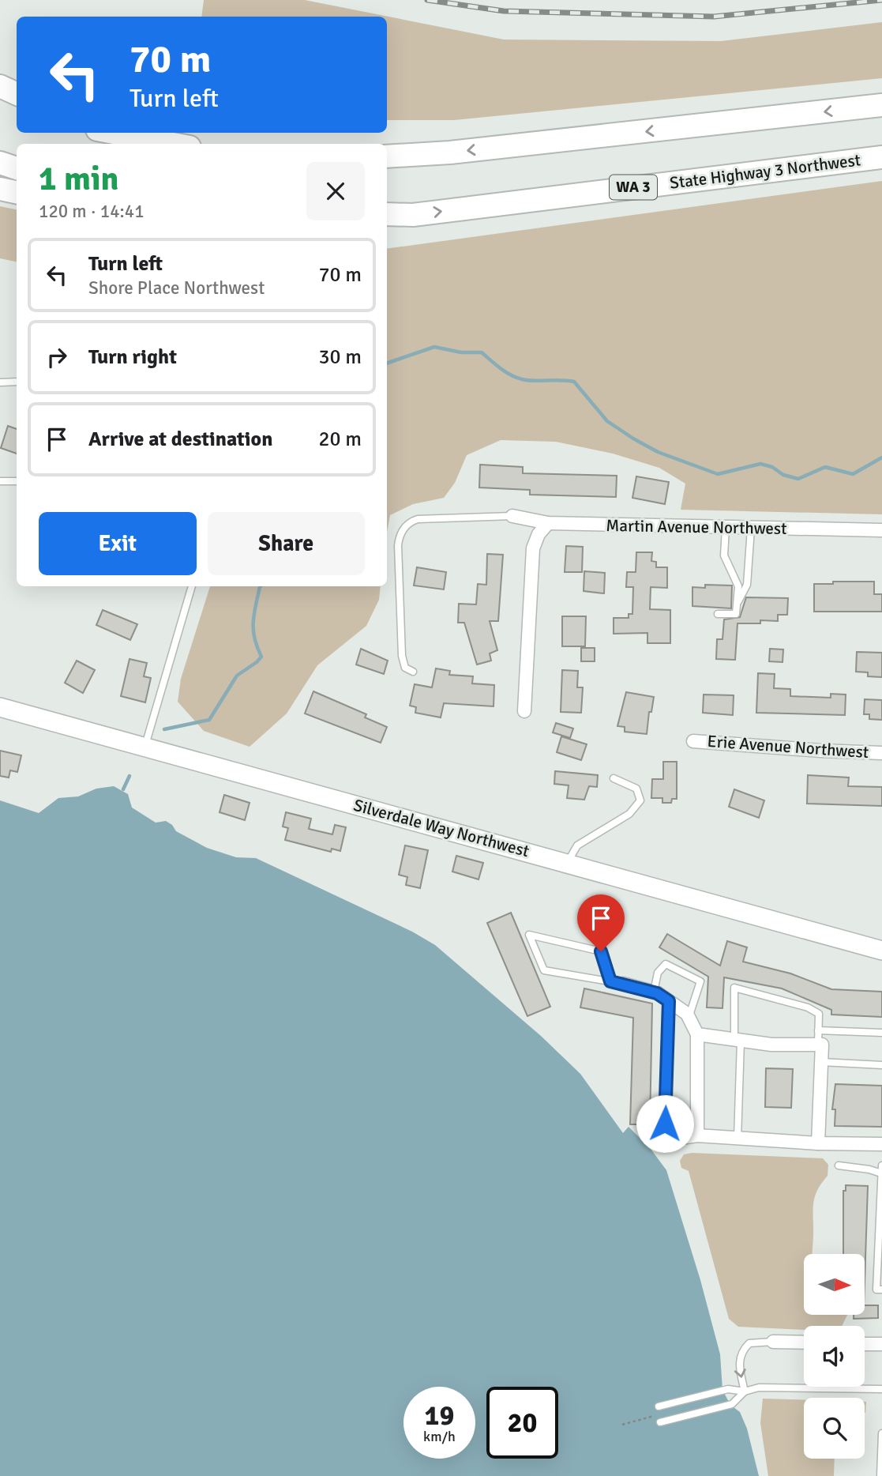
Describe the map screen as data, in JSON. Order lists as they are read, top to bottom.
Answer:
{
  "streets": {
    "highway": ["State Highway 3 Northwest", "WA 3"],
    "main road": ["Silverdale Way Northwest"],
    "street": ["Martin Avenue Northwest", "Erie Avenue Northwest"]
  },
  "north": "right",
  "page": {
    "turn": ["70 m", "Turn left"],
    "heading": ["1 min", "120 m · 14:41"],
    "list": [
      {
        "name": "Turn left",
        "note": "Shore Place Northwest",
        "value": "70 m"
      },
      {
        "name": "Turn right",
        "value": "30 m"
      },
      {
        "name": "Arrive at destination",
        "value": "20 m"
      }
    ],
    "buttons": ["Exit", "Share"],
    "speed": "19 km/h",
    "limit": "20"
  }
}
